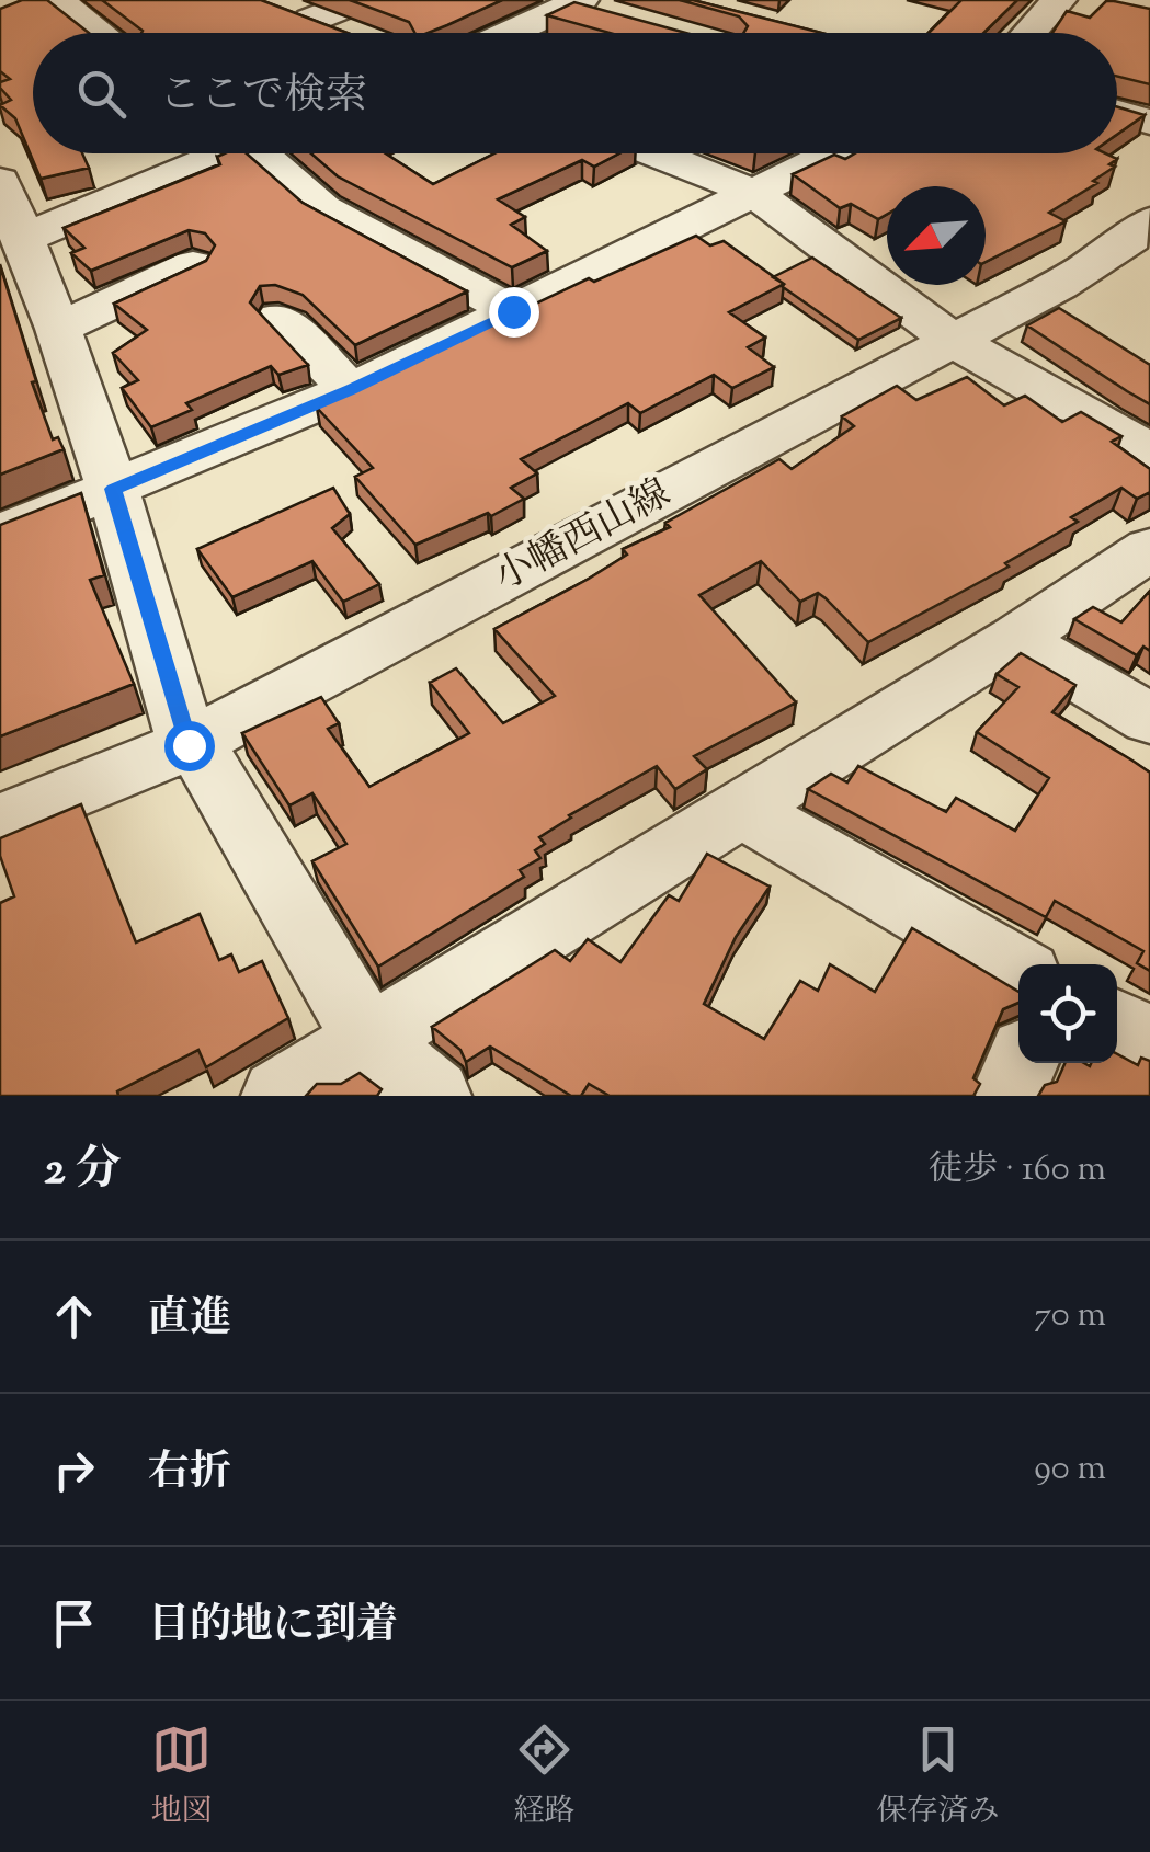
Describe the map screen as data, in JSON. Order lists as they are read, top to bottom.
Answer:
{
  "streets": {
    "street": ["小幡西山線"]
  },
  "north": "bottom left",
  "page": {
    "search": "ここで検索",
    "heading": ["2 分", "徒歩 · 160 m"],
    "list": [
      ["直進", "70 m"],
      ["右折", "90 m"],
      "目的地に到着"
    ],
    "nav": ["地図", "経路", "保存済み"]
  }
}
